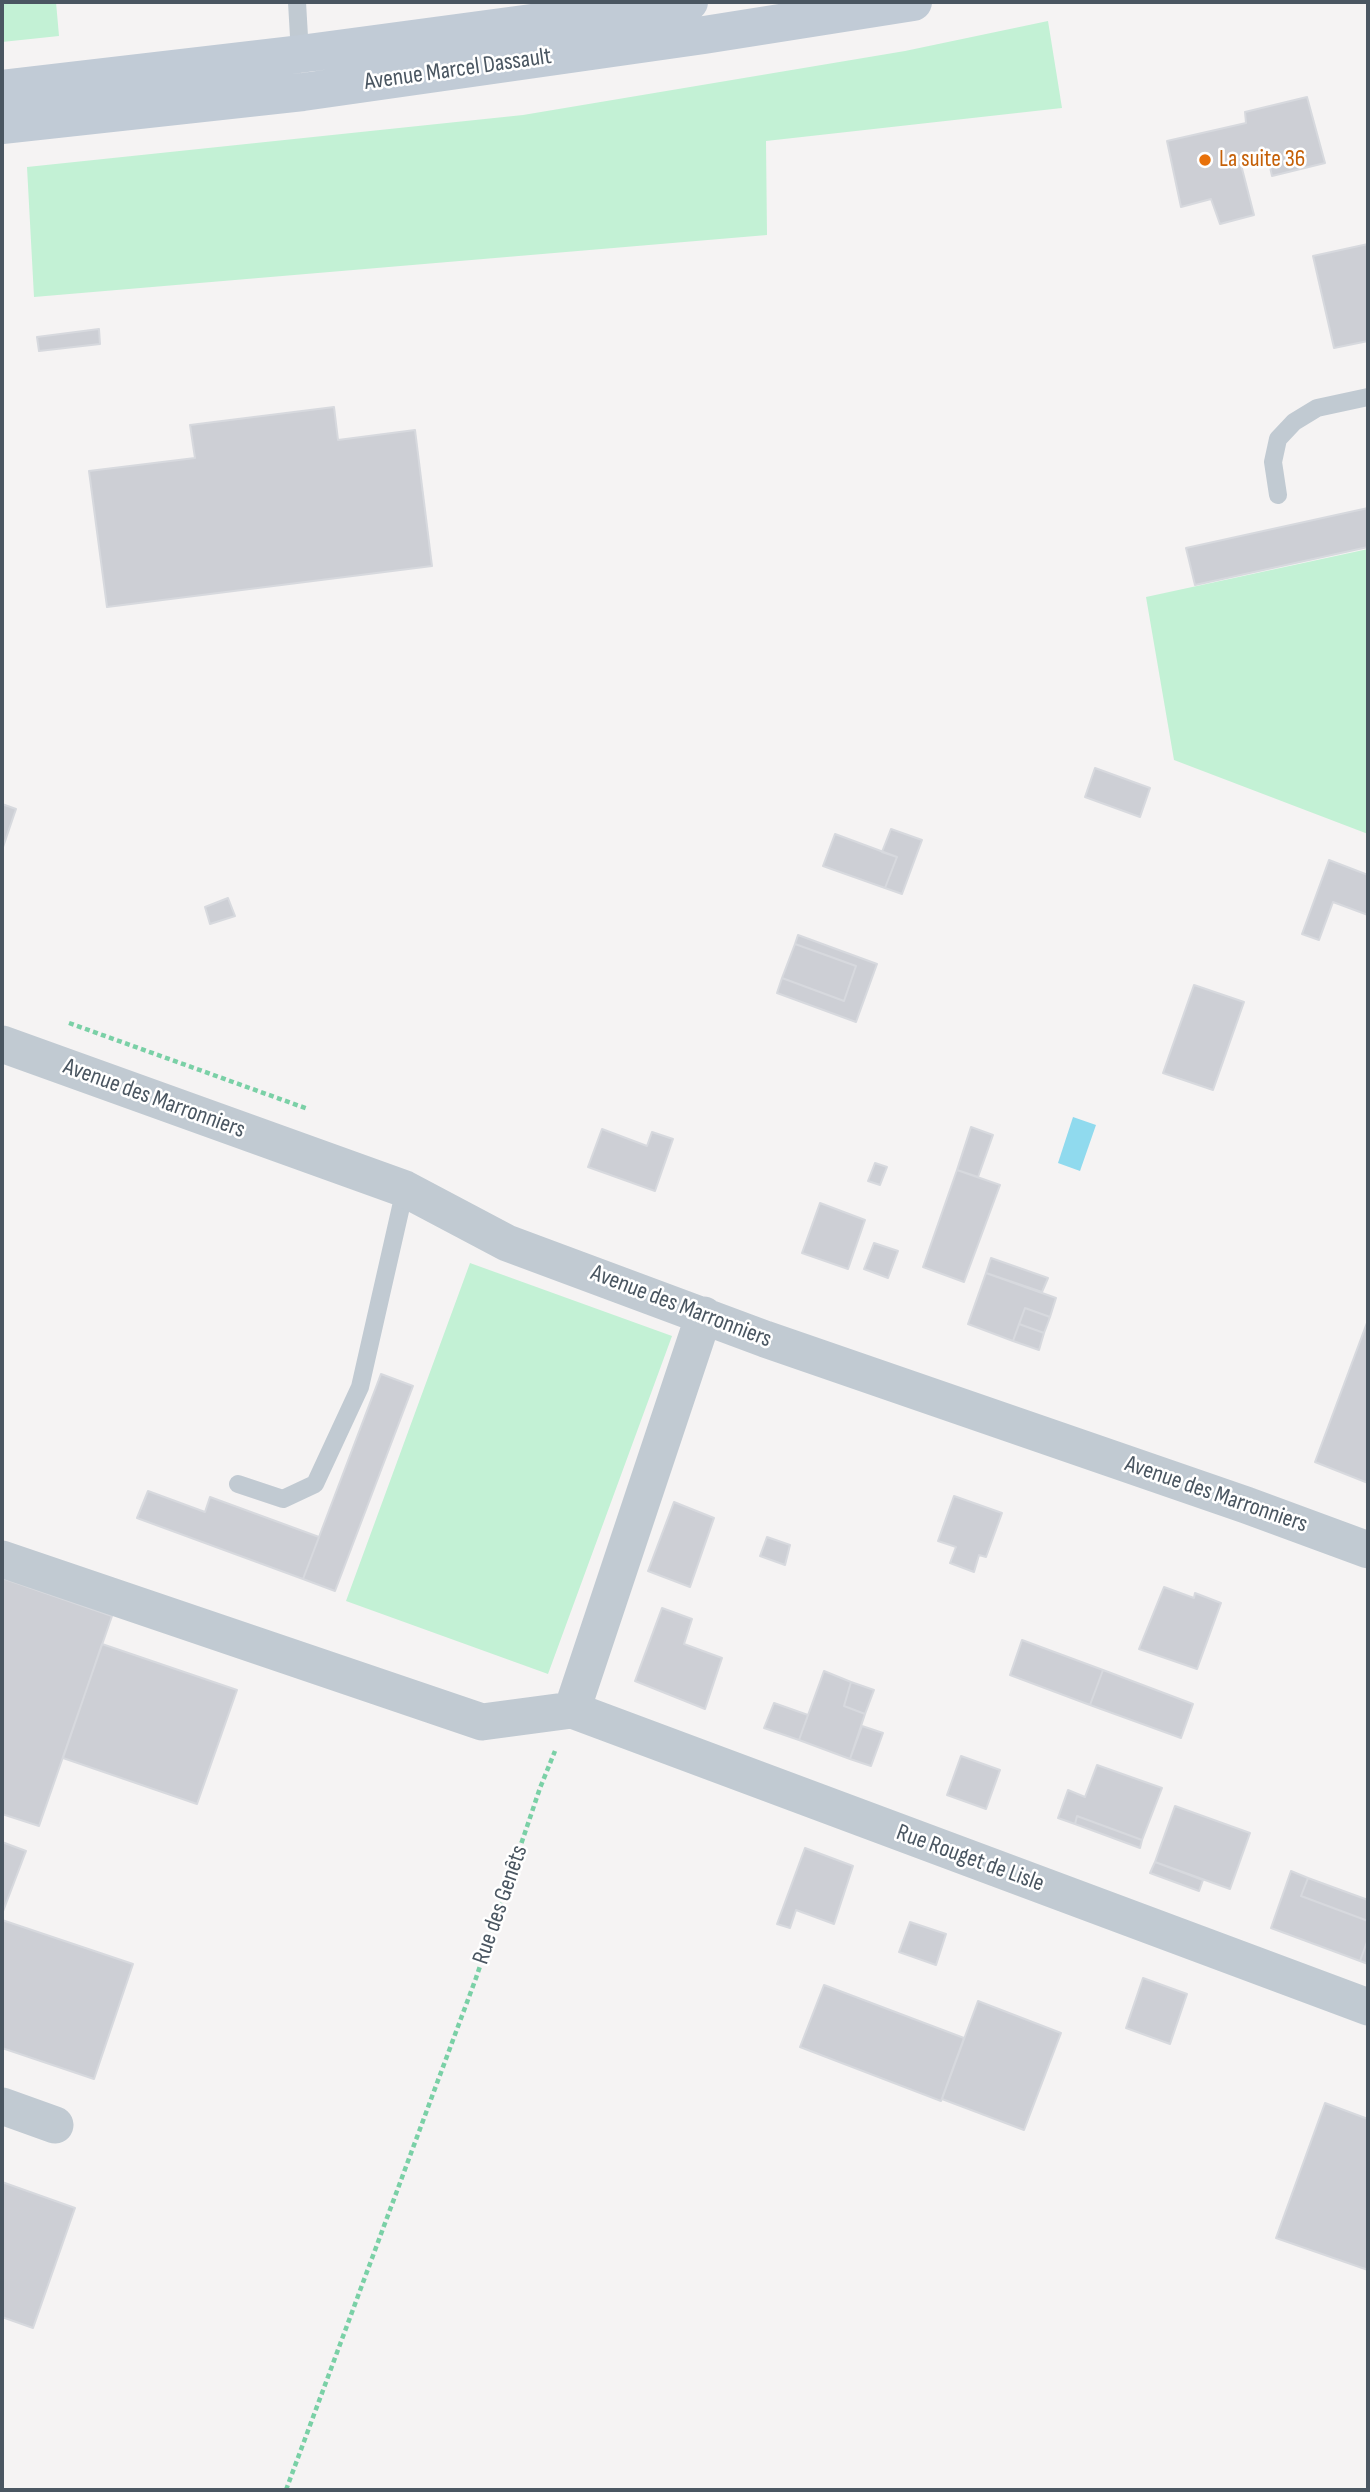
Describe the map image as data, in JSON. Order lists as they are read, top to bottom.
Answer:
{
  "streets": {
    "main road": ["Avenue Marcel Dassault"],
    "street": ["Avenue des Marronniers", "Rue Rouget de Lisle"],
    "path": ["Rue des Genêts"]
  },
  "crossings": [
    ["Rue Rouget de Lisle", "Rue des Genêts"]
  ],
  "places": ["La suite 36"]
}
